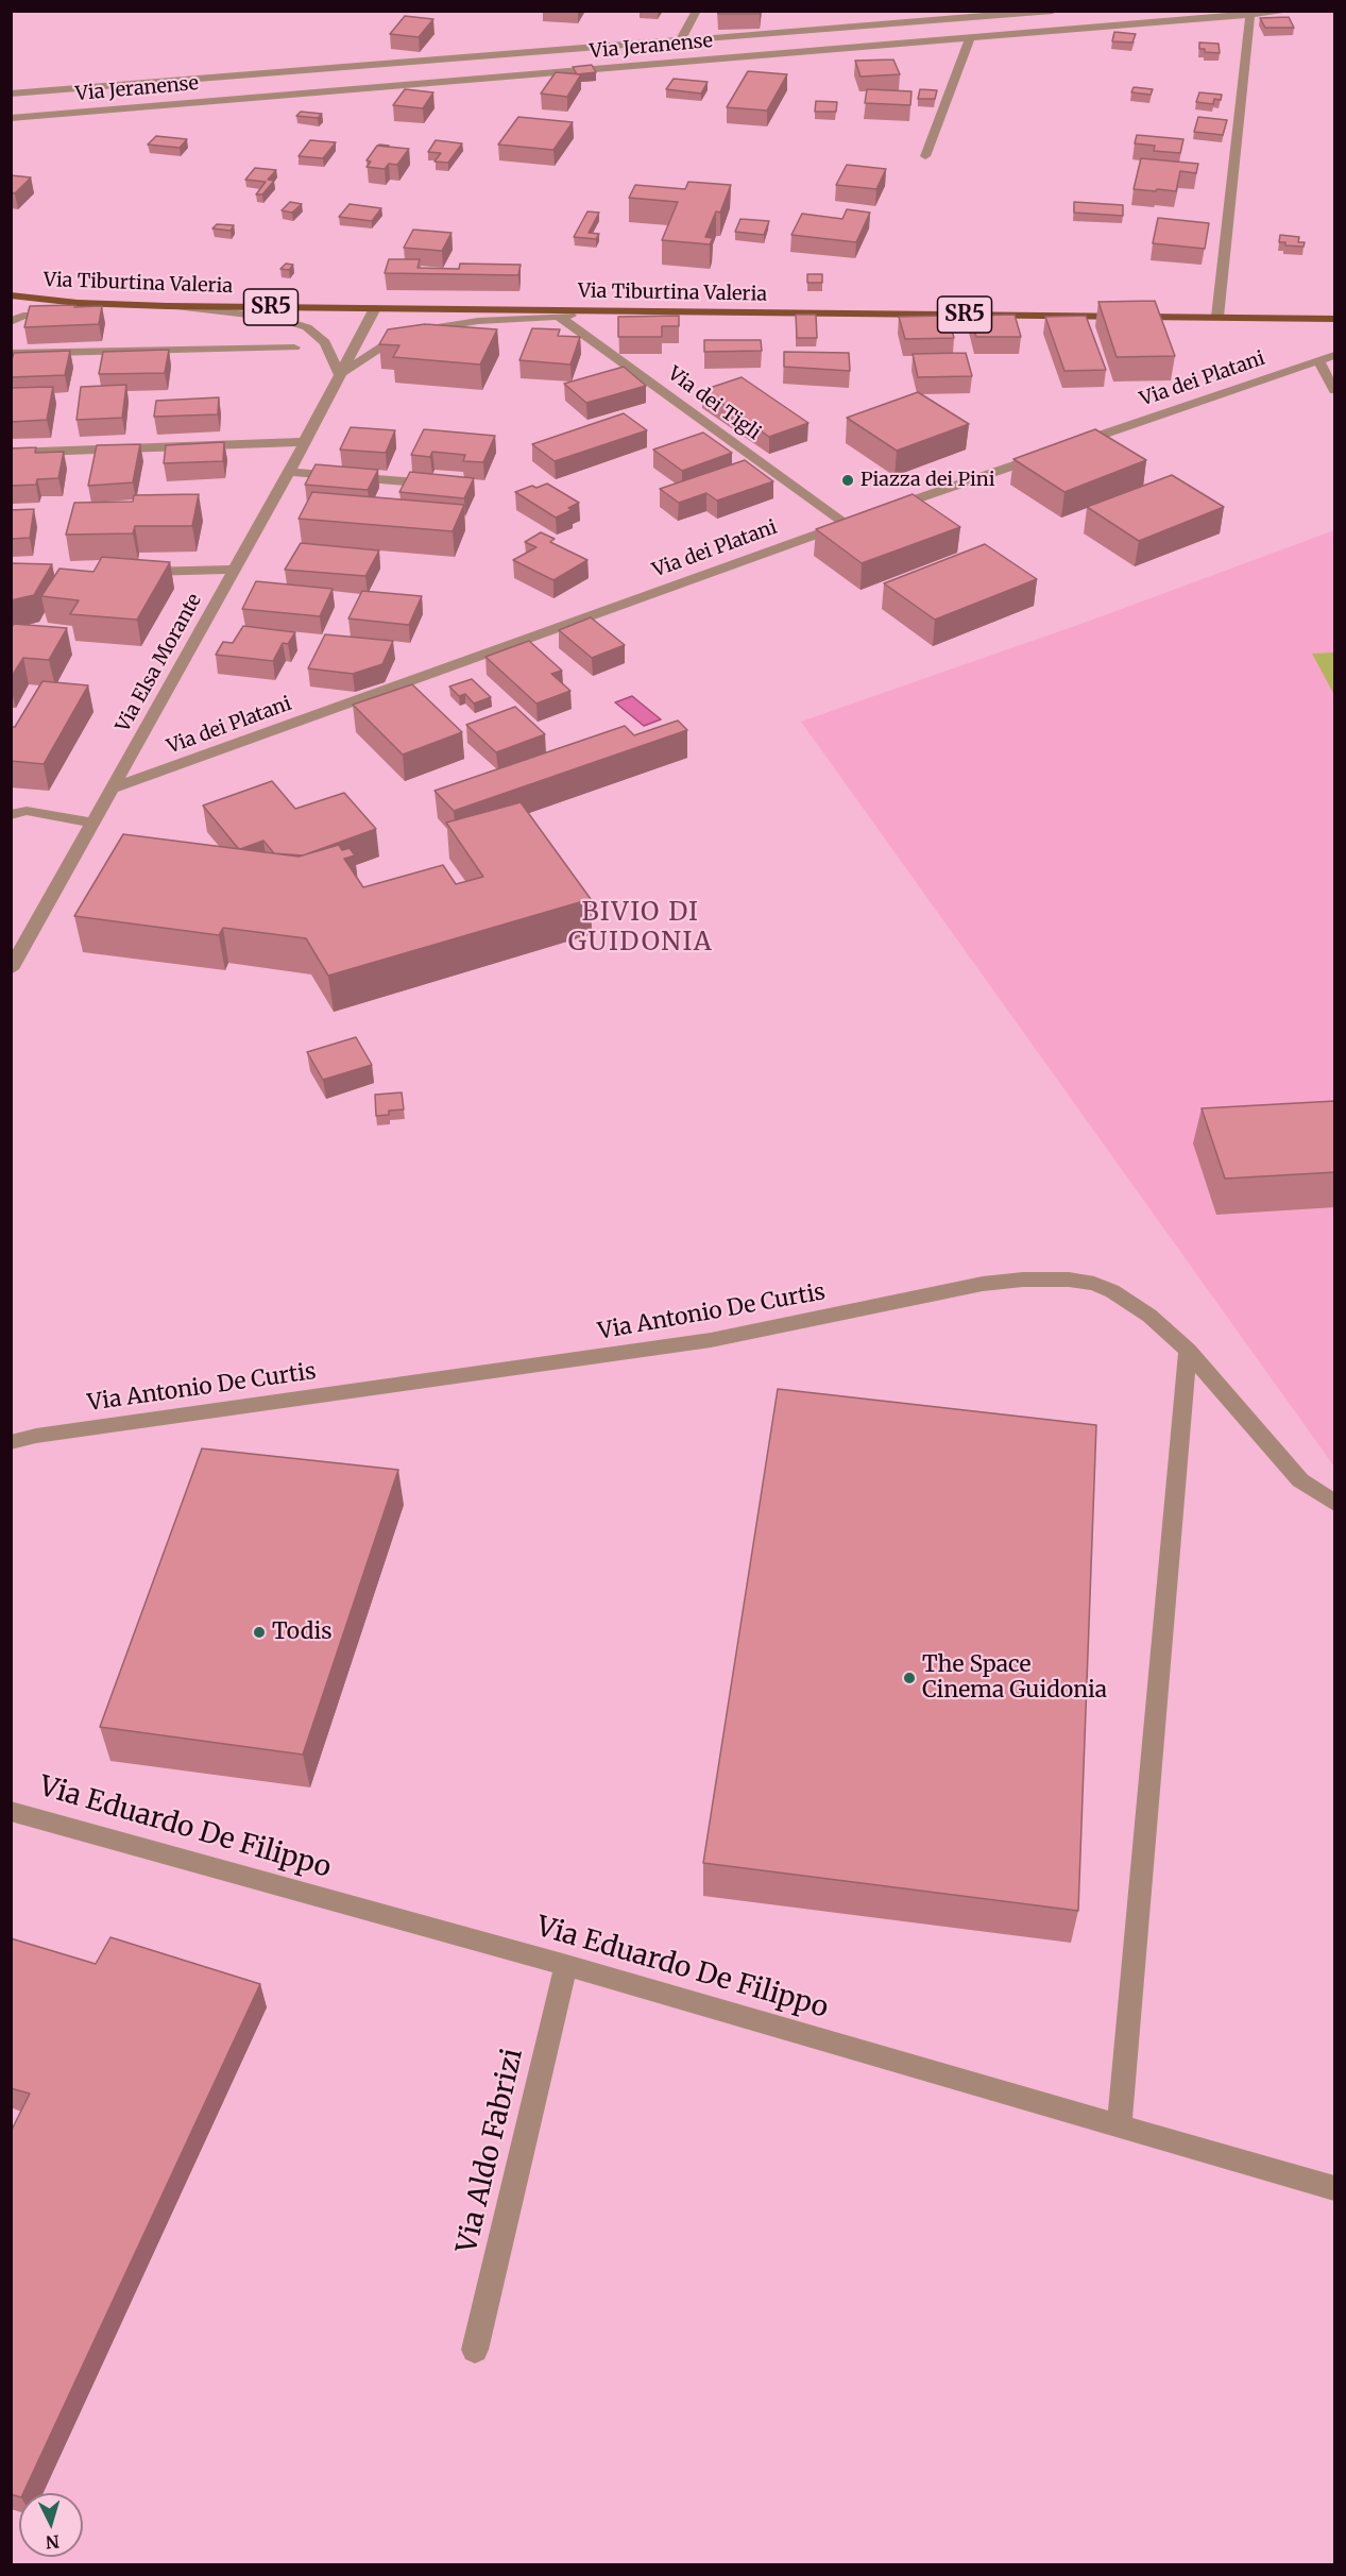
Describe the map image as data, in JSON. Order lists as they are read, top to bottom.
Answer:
{
  "streets": {
    "main road": ["Via Tiburtina Valeria", "SR5"],
    "street": [
      "Via Jeranense",
      "Via dei Platani",
      "Via dei Tigli",
      "Via Elsa Morante",
      "Via Antonio De Curtis",
      "Via Eduardo De Filippo",
      "Via Aldo Fabrizi"
    ]
  },
  "crossings": [
    ["Via Tiburtina Valeria", "Via Elsa Morante"],
    ["Via dei Platani", "Via dei Tigli"],
    ["Via dei Platani", "Via Elsa Morante"],
    ["Via dei Tigli", "Via Elsa Morante"],
    ["Via Eduardo De Filippo", "Via Aldo Fabrizi"]
  ],
  "districts": ["BIVIO DI GUIDONIA"],
  "places": ["Piazza dei Pini", "Todis", "The Space Cinema Guidonia"],
  "north": "bottom"
}
